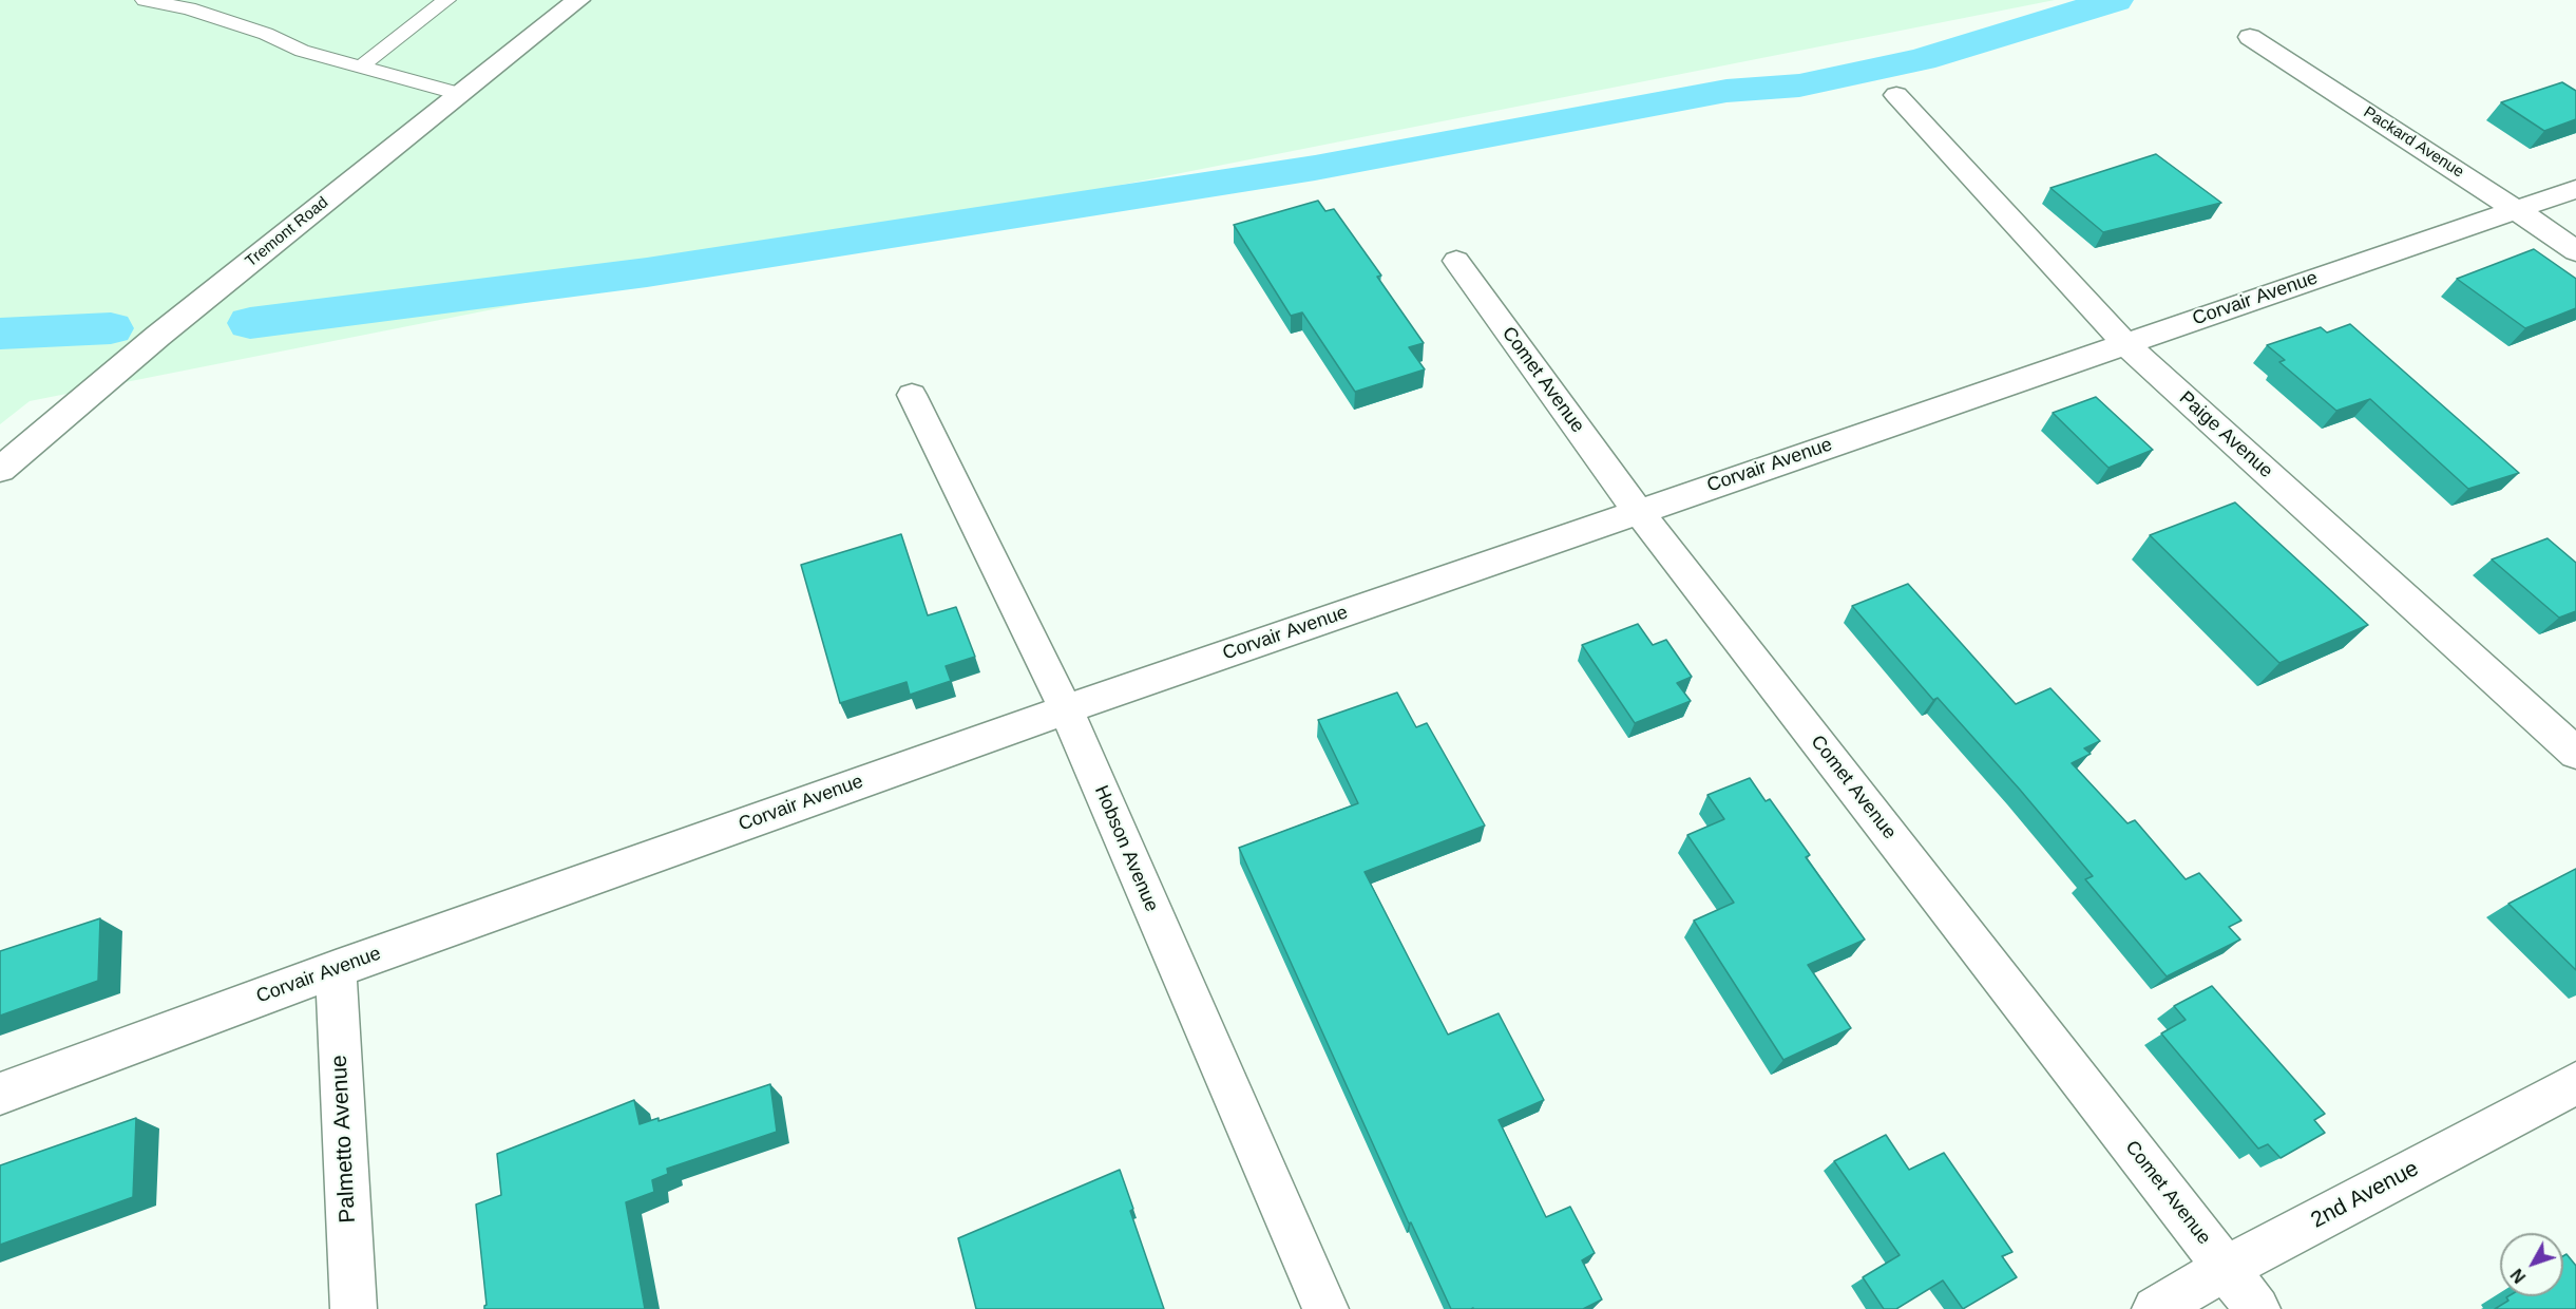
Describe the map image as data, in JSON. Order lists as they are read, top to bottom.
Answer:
{
  "streets": {
    "street": [
      "Packard Avenue",
      "Tremont Road",
      "Corvair Avenue",
      "Comet Avenue",
      "Paige Avenue",
      "Hobson Avenue",
      "Palmetto Avenue",
      "2nd Avenue"
    ]
  },
  "crossings": [
    ["Packard Avenue", "Corvair Avenue"],
    ["Corvair Avenue", "Comet Avenue"],
    ["Corvair Avenue", "Paige Avenue"],
    ["Corvair Avenue", "Hobson Avenue"],
    ["Corvair Avenue", "Palmetto Avenue"],
    ["Comet Avenue", "2nd Avenue"]
  ],
  "north": "bottom left"
}
